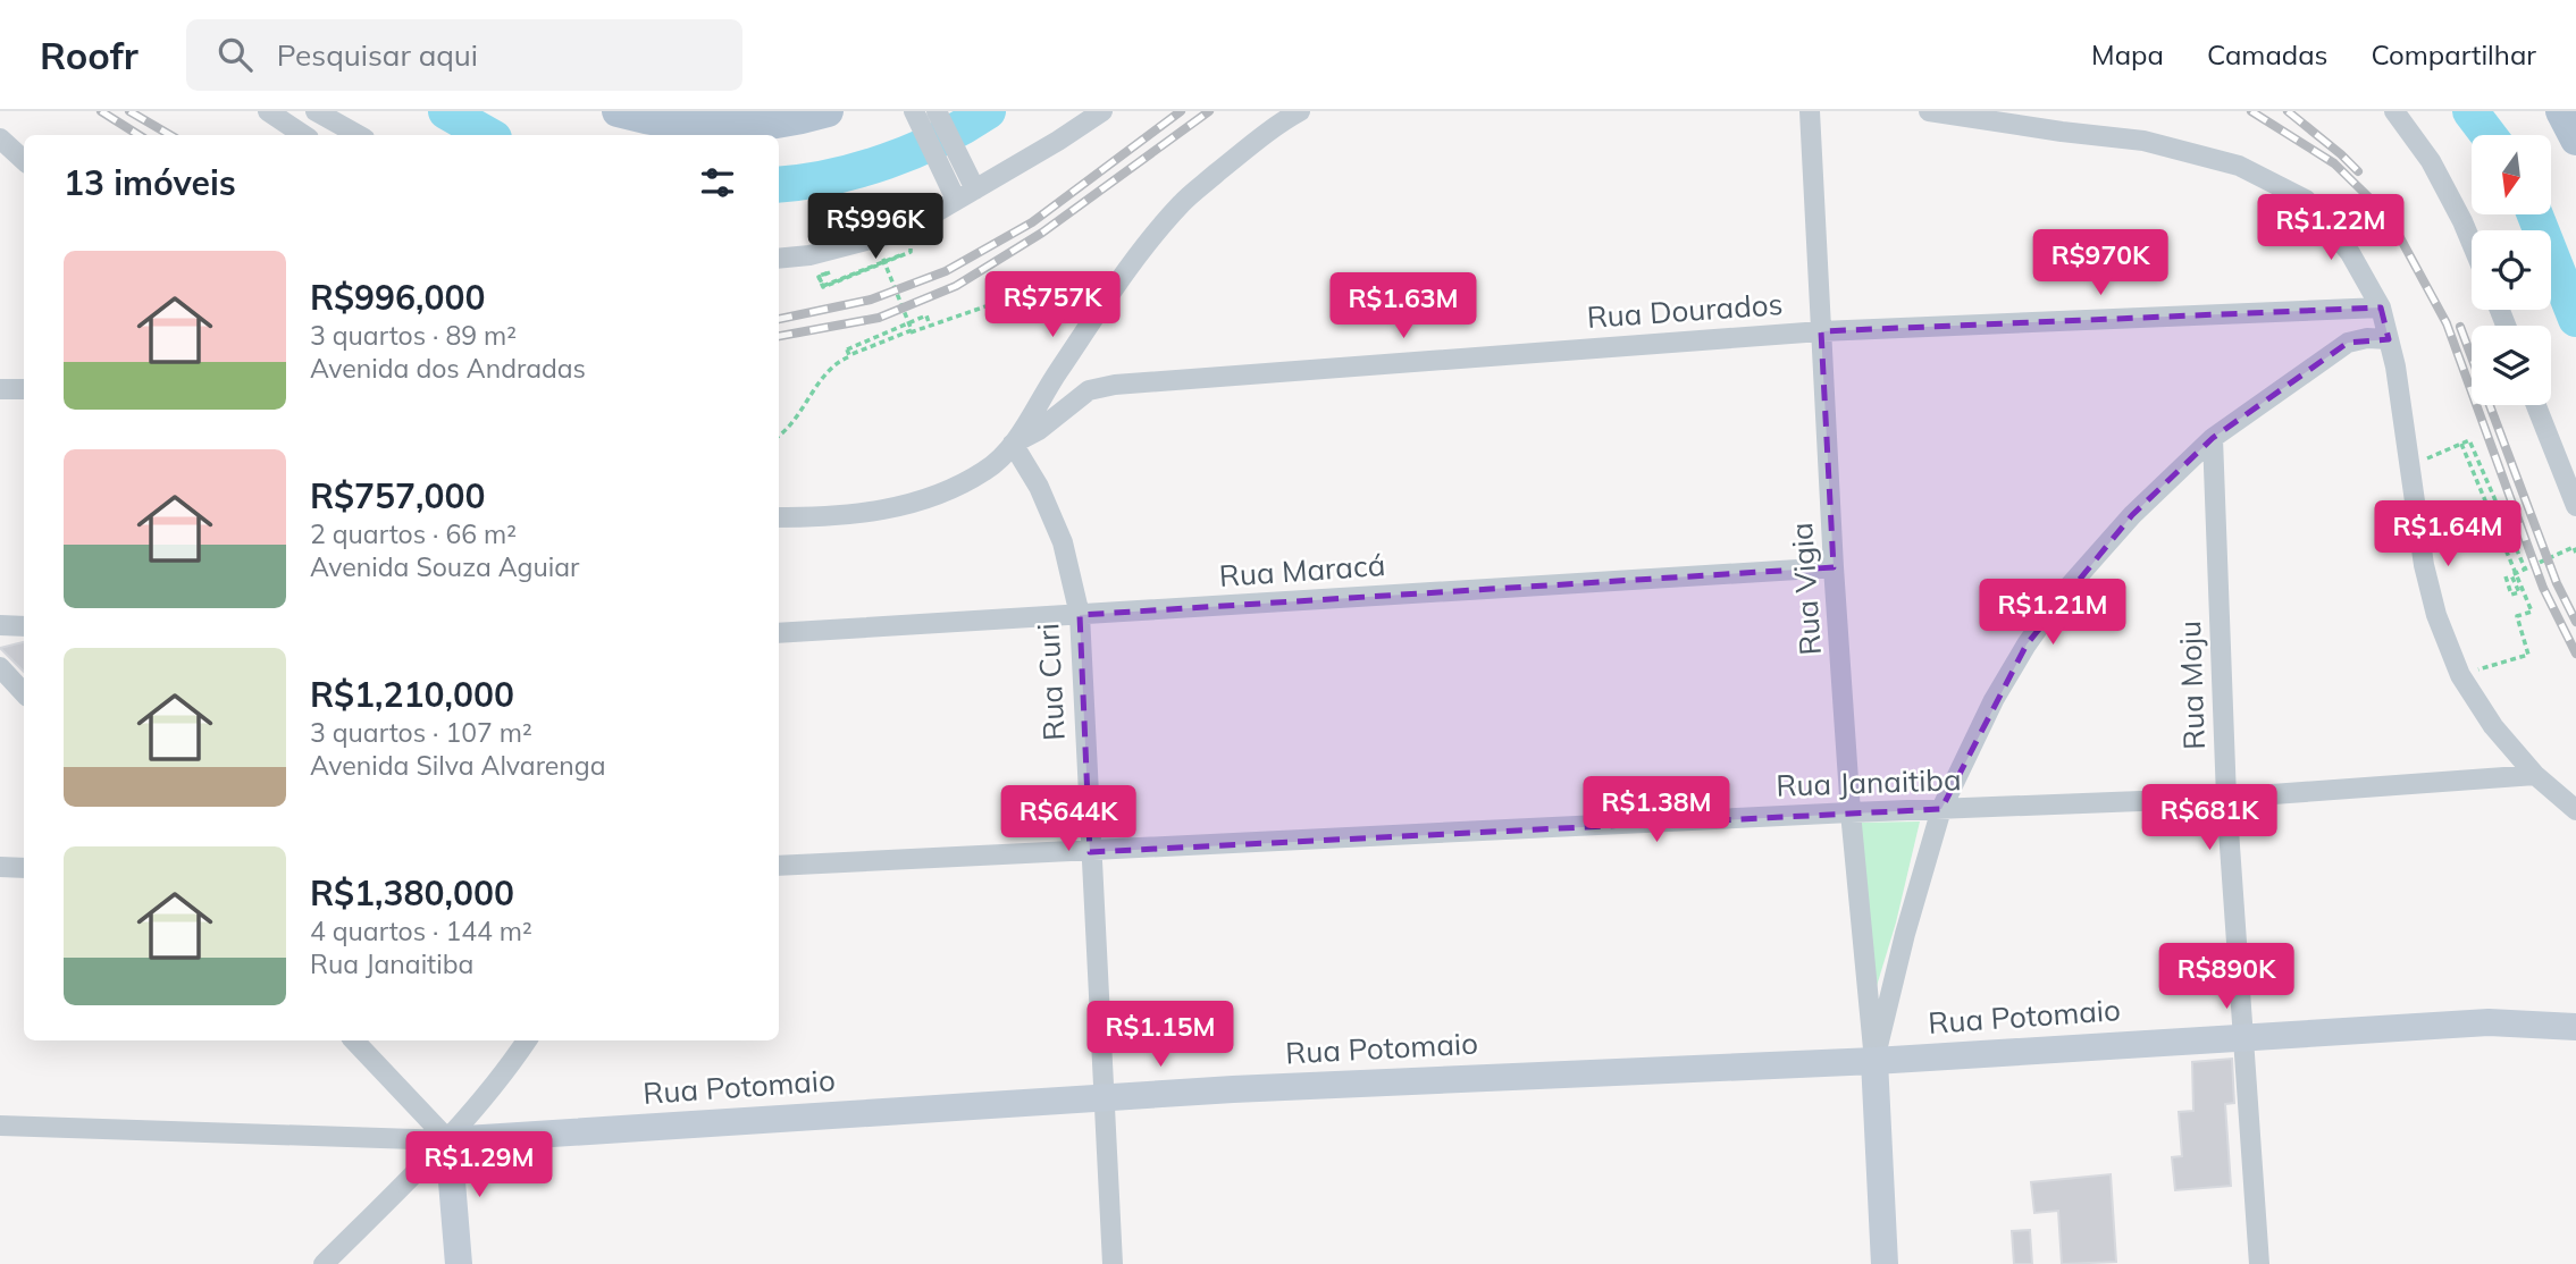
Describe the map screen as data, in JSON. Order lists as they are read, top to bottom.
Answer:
{
  "streets": {
    "street": [
      "Rua Dourados",
      "Rua Maracá",
      "Rua Vigia",
      "Rua Curi",
      "Rua Moju",
      "Rua Janaitiba",
      "Rua Potomaio"
    ]
  },
  "crossings": [
    ["Rua Dourados", "Rua Vigia"],
    ["Rua Dourados", "Rua Curi"],
    ["Rua Maracá", "Rua Vigia"],
    ["Rua Maracá", "Rua Curi"],
    ["Rua Vigia", "Rua Janaitiba"],
    ["Rua Vigia", "Rua Potomaio"],
    ["Rua Curi", "Rua Janaitiba"],
    ["Rua Curi", "Rua Potomaio"],
    ["Rua Moju", "Rua Janaitiba"],
    ["Rua Moju", "Rua Potomaio"]
  ],
  "north": "bottom",
  "page": {
    "header": "Roofr",
    "search": "Pesquisar aqui",
    "nav": ["Mapa", "Camadas", "Compartilhar"],
    "heading": "13 imóveis",
    "price": [
      "R$996K",
      "R$1.22M",
      "R$970K",
      "R$757K",
      "R$1.63M",
      "R$1.64M",
      "R$1.21M",
      "R$1.38M",
      "R$681K",
      "R$644K",
      "R$890K",
      "R$1.15M",
      "R$1.29M"
    ],
    "list": [
      {
        "name": "R$996,000",
        "note": "3 quartos · 89 m² · Avenida dos Andradas"
      },
      {
        "name": "R$757,000",
        "note": "2 quartos · 66 m² · Avenida Souza Aguiar"
      },
      {
        "name": "R$1,210,000",
        "note": "3 quartos · 107 m² · Avenida Silva Alvarenga"
      },
      {
        "name": "R$1,380,000",
        "note": "4 quartos · 144 m² · Rua Janaitiba"
      }
    ]
  }
}
